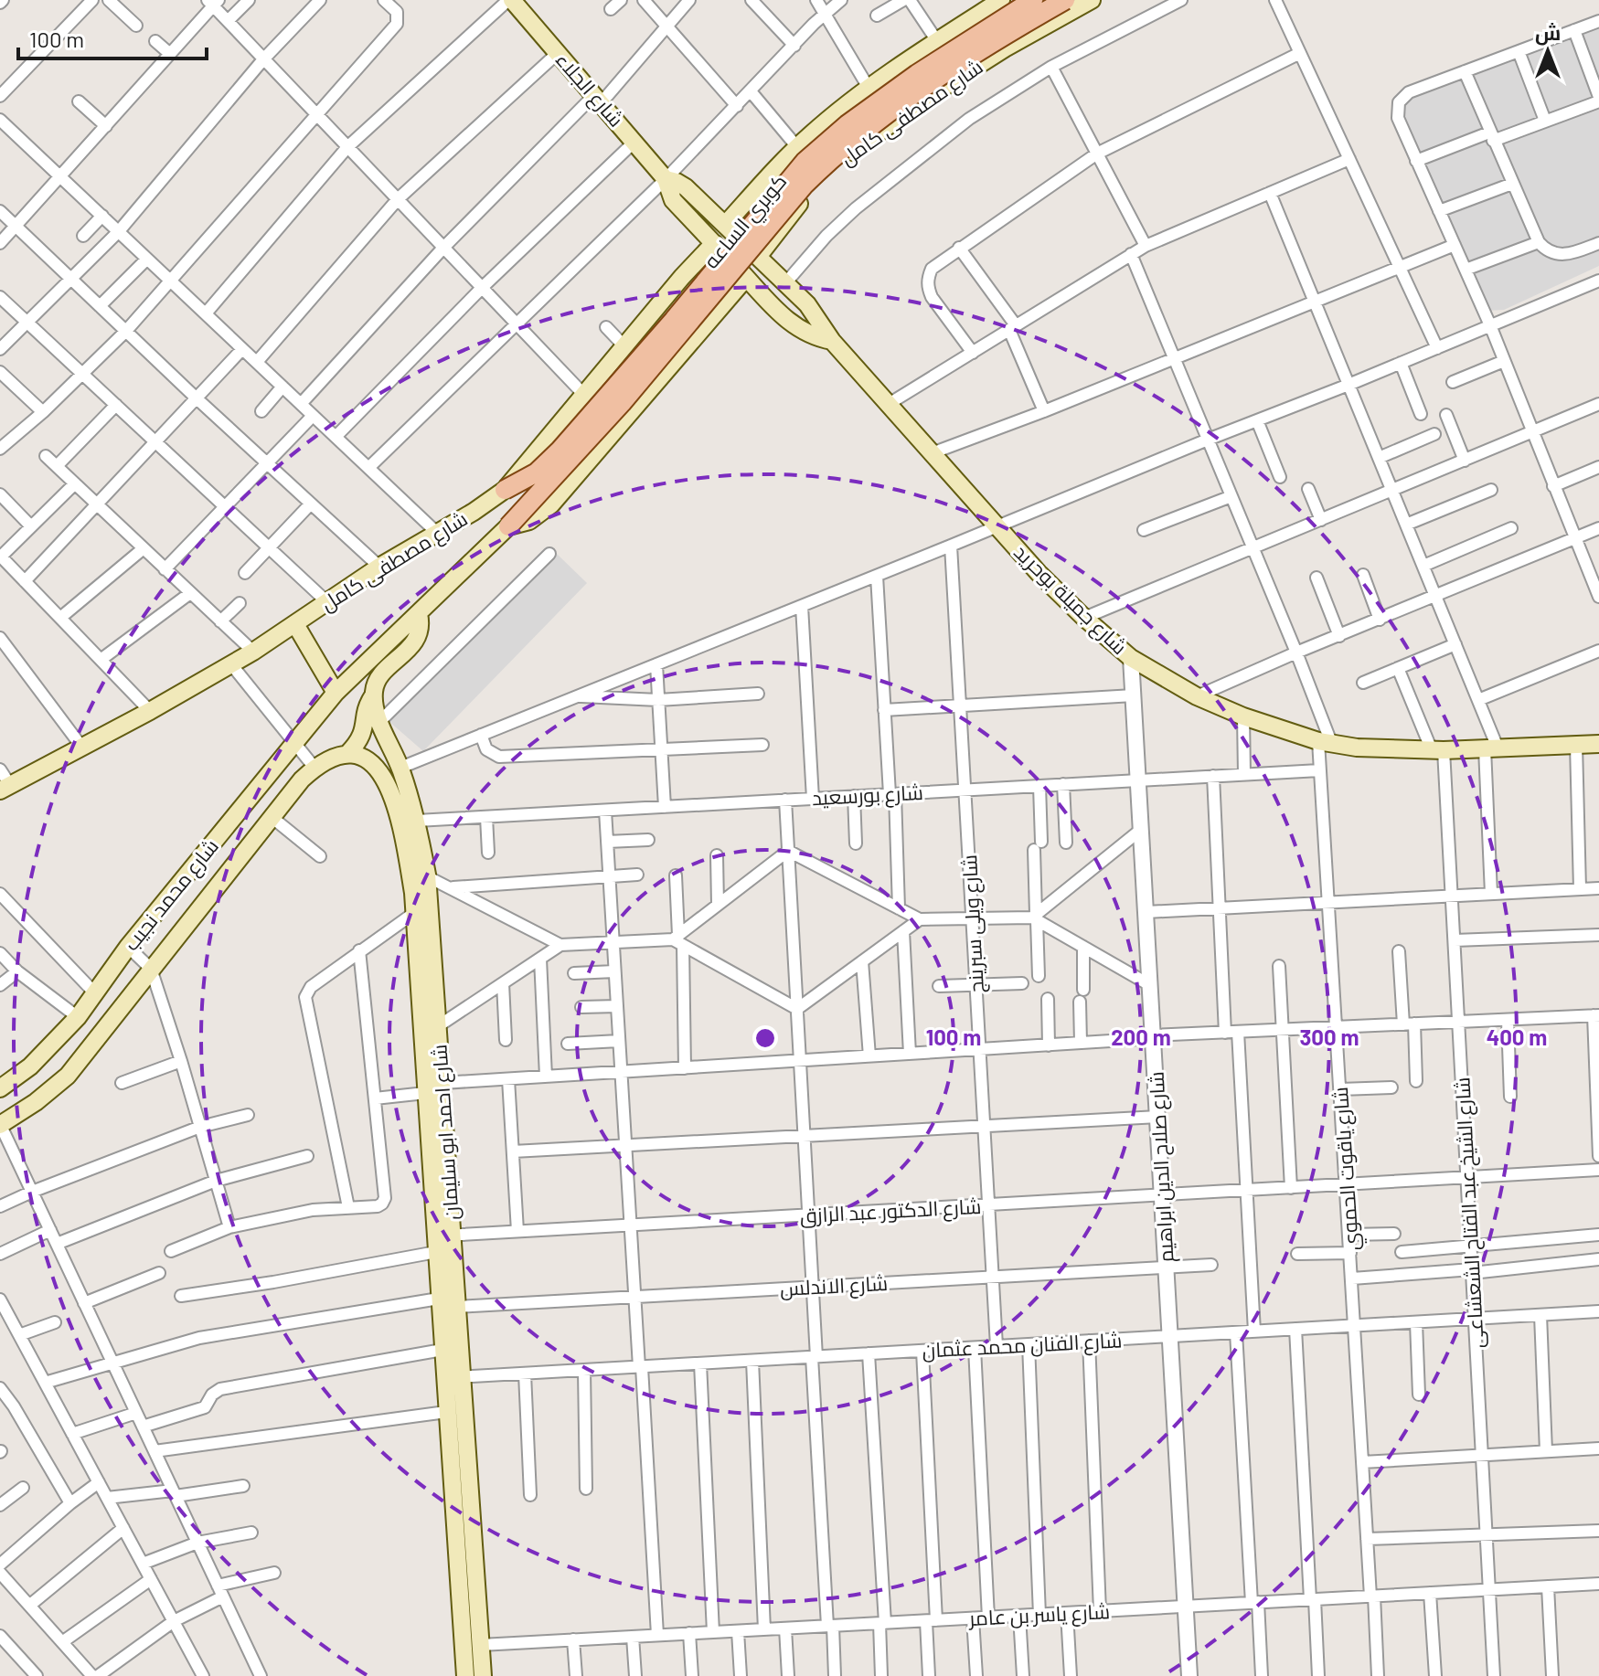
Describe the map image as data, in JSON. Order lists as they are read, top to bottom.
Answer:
{
  "streets": {
    "main road": [
      "شارع الجلاء",
      "شارع مصطفى كامل",
      "كوبري الساعه",
      "شارع جميلة بوحريد",
      "شارع محمد نجيب",
      "شارع احمد ابو سليمان"
    ],
    "street": [
      "شارع بورسعيد",
      "شارع ويلى سبرينج",
      "شارع صلاح الدين ابراهيم",
      "شارع ياقوت الحموي",
      "شارع الدكتور عبد الرازق",
      "شارع الشيخ عبد الفتاح الشعشاعى",
      "شارع الاندلس",
      "شارع الفنان محمد عثمان",
      "شارع ياسر بن عامر"
    ]
  },
  "crossings": [
    ["شارع الجلاء", "شارع مصطفى كامل"],
    ["شارع الجلاء", "شارع جميلة بوحريد"],
    ["شارع مصطفى كامل", "كوبري الساعه"],
    ["شارع مصطفى كامل", "شارع محمد نجيب"],
    ["شارع جميلة بوحريد", "شارع صلاح الدين ابراهيم"],
    ["شارع جميلة بوحريد", "شارع ياقوت الحموي"],
    ["شارع جميلة بوحريد", "شارع الشيخ عبد الفتاح الشعشاعى"],
    ["شارع بورسعيد", "شارع ويلى سبرينج"],
    ["شارع بورسعيد", "شارع احمد ابو سليمان"],
    ["شارع بورسعيد", "شارع صلاح الدين ابراهيم"],
    ["شارع بورسعيد", "شارع ياقوت الحموي"],
    ["شارع محمد نجيب", "شارع احمد ابو سليمان"],
    ["شارع ويلى سبرينج", "شارع الدكتور عبد الرازق"],
    ["شارع ويلى سبرينج", "شارع الاندلس"],
    ["شارع ويلى سبرينج", "شارع الفنان محمد عثمان"],
    ["شارع احمد ابو سليمان", "شارع الدكتور عبد الرازق"],
    ["شارع احمد ابو سليمان", "شارع الاندلس"],
    ["شارع احمد ابو سليمان", "شارع الفنان محمد عثمان"],
    ["شارع احمد ابو سليمان", "شارع ياسر بن عامر"],
    ["شارع صلاح الدين ابراهيم", "شارع الدكتور عبد الرازق"],
    ["شارع صلاح الدين ابراهيم", "شارع الاندلس"],
    ["شارع صلاح الدين ابراهيم", "شارع الفنان محمد عثمان"],
    ["شارع صلاح الدين ابراهيم", "شارع ياسر بن عامر"],
    ["شارع ياقوت الحموي", "شارع الدكتور عبد الرازق"],
    ["شارع ياقوت الحموي", "شارع الفنان محمد عثمان"],
    ["شارع ياقوت الحموي", "شارع ياسر بن عامر"],
    ["شارع الدكتور عبد الرازق", "شارع الشيخ عبد الفتاح الشعشاعى"],
    ["شارع الشيخ عبد الفتاح الشعشاعى", "شارع الفنان محمد عثمان"],
    ["شارع الشيخ عبد الفتاح الشعشاعى", "شارع ياسر بن عامر"]
  ],
  "scale_bar": "100 m",
  "north": "top",
  "rings": [
    "100 m",
    "200 m",
    "300 m",
    "400 m"
  ]
}
